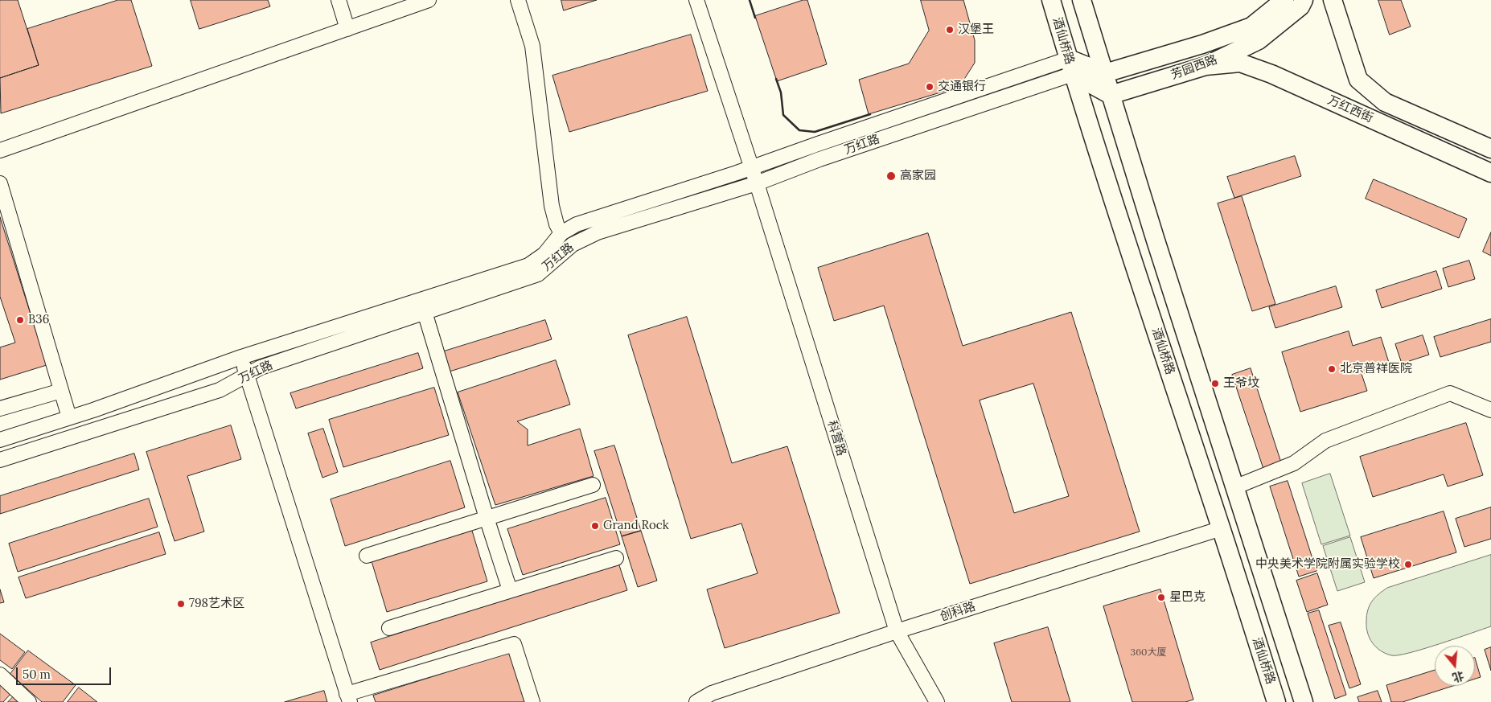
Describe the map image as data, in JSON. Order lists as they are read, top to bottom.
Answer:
{
  "streets": {
    "main road": ["酒仙桥路", "芳园西路", "万红西街"],
    "street": ["万红路", "科营路", "创科路"]
  },
  "crossings": [
    ["酒仙桥路", "万红路"],
    ["酒仙桥路", "创科路"],
    ["芳园西路", "万红西街"],
    ["万红路", "科营路"],
    ["科营路", "创科路"]
  ],
  "places": [
    "汉堡王",
    "交通银行",
    "高家园",
    "B36",
    "北京普祥医院",
    "王爷坟",
    "Grand Rock",
    "中央美术学院附属实验学校",
    "星巴克",
    "798艺术区"
  ],
  "house_numbers": ["360大厦"],
  "scale_bar": "50 m",
  "north": "bottom"
}
